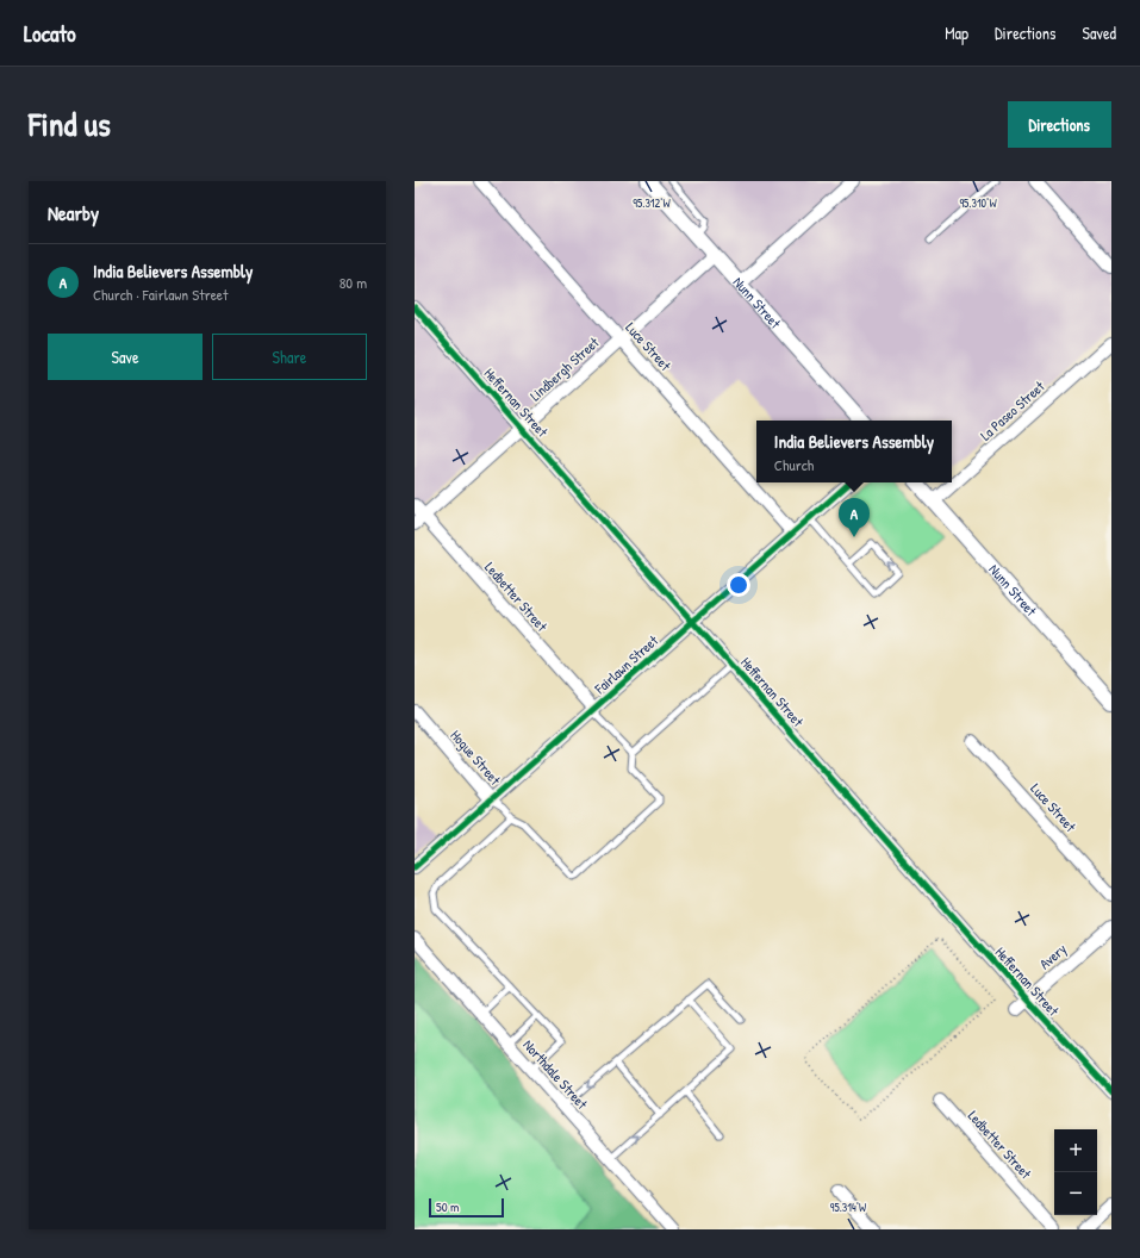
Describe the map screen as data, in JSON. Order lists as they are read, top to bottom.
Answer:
{
  "streets": {
    "street": [
      "Nunn Street",
      "Luce Street",
      "Lindbergh Street",
      "Heffernan Street",
      "La Paseo Street",
      "Ledbetter Street",
      "Fairlawn Street",
      "Hogue Street",
      "Avery",
      "Northdale Street"
    ]
  },
  "crossings": [
    ["Nunn Street", "Lindbergh Street"],
    ["Nunn Street", "La Paseo Street"],
    ["Luce Street", "Lindbergh Street"],
    ["Luce Street", "Fairlawn Street"],
    ["Lindbergh Street", "Heffernan Street"],
    ["Lindbergh Street", "Ledbetter Street"],
    ["Heffernan Street", "Fairlawn Street"],
    ["Heffernan Street", "Avery"],
    ["Ledbetter Street", "Fairlawn Street"],
    ["Fairlawn Street", "Hogue Street"]
  ],
  "scale_bar": "50 m",
  "page": {
    "header": "Locato",
    "nav": ["Map", "Directions", "Saved"],
    "title": "Find us",
    "buttons": [
      "Directions",
      ["Save", "Share"]
    ],
    "heading": "Nearby",
    "list": [
      {
        "mark": "A",
        "name": "India Believers Assembly",
        "note": "Church · Fairlawn Street",
        "value": "80 m"
      }
    ],
    "popup": ["India Believers Assembly", "Church"],
    "pins": "A",
    "map_buttons": ["+", "−"],
    "scale": "50 m"
  },
  "coordinates": ["95.312°W", "95.310°W", "95.314°W"]
}
